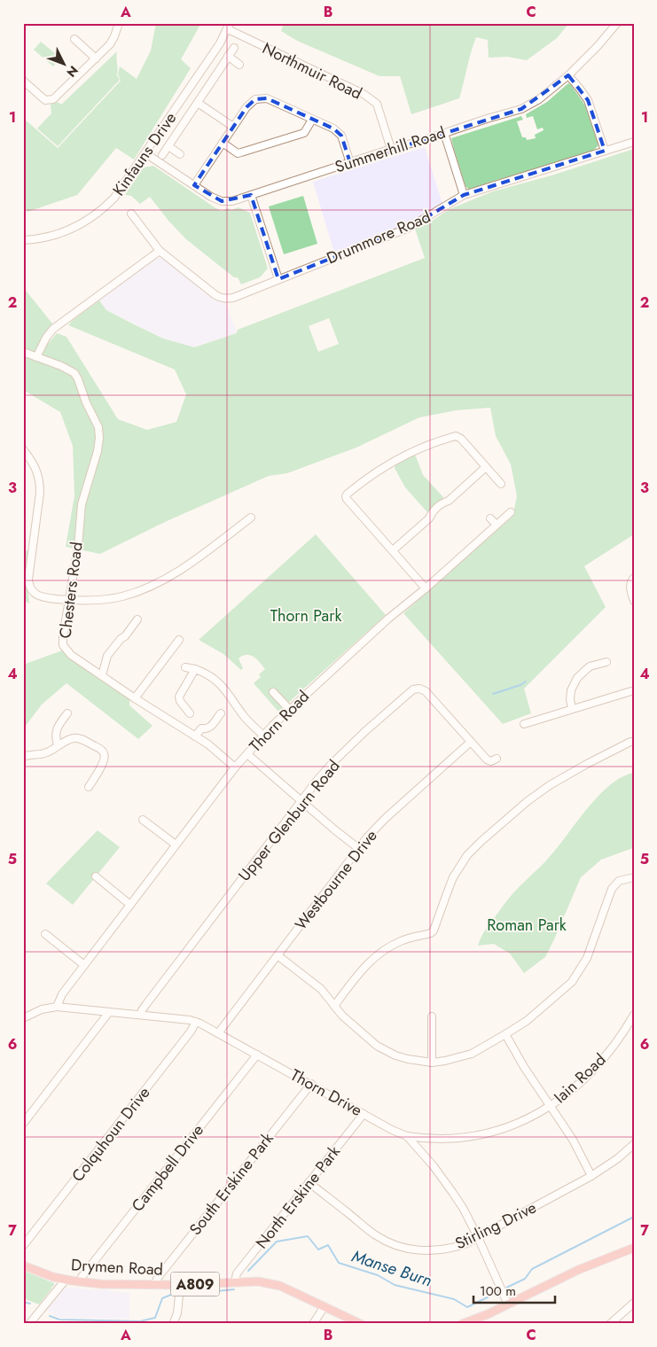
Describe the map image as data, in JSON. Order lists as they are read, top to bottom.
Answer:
{
  "streets": {
    "main road": ["Drymen Road", "A809"],
    "street": [
      "Northmuir Road",
      "Summerhill Road",
      "Kinfauns Drive",
      "Drummore Road",
      "Chesters Road",
      "Thorn Road",
      "Upper Glenburn Road",
      "Westbourne Drive",
      "Iain Road",
      "Thorn Drive",
      "Colquhoun Drive",
      "Campbell Drive",
      "South Erskine Park",
      "North Erskine Park",
      "Stirling Drive"
    ]
  },
  "crossings": [
    ["Northmuir Road", "Summerhill Road"],
    ["Northmuir Road", "Kinfauns Drive"],
    ["Summerhill Road", "Kinfauns Drive"],
    ["Chesters Road", "Thorn Road"],
    ["Thorn Road", "Thorn Drive"],
    ["Upper Glenburn Road", "Westbourne Drive"],
    ["Upper Glenburn Road", "Thorn Drive"],
    ["Westbourne Drive", "Thorn Drive"],
    ["Iain Road", "Thorn Drive"],
    ["Thorn Drive", "Colquhoun Drive"],
    ["Thorn Drive", "Campbell Drive"],
    ["Thorn Drive", "South Erskine Park"],
    ["Thorn Drive", "North Erskine Park"],
    ["Thorn Drive", "Stirling Drive"],
    ["Campbell Drive", "Drymen Road"],
    ["South Erskine Park", "Drymen Road"],
    ["North Erskine Park", "Stirling Drive"],
    ["North Erskine Park", "Drymen Road"]
  ],
  "water": ["Manse Burn"],
  "parks": ["Thorn Park", "Roman Park"],
  "scale_bar": "100 m",
  "north": "bottom right",
  "grid": {
    "columns": ["A", "B", "C"],
    "rows": [
      "1",
      "2",
      "3",
      "4",
      "5",
      "6",
      "7"
    ]
  }
}
